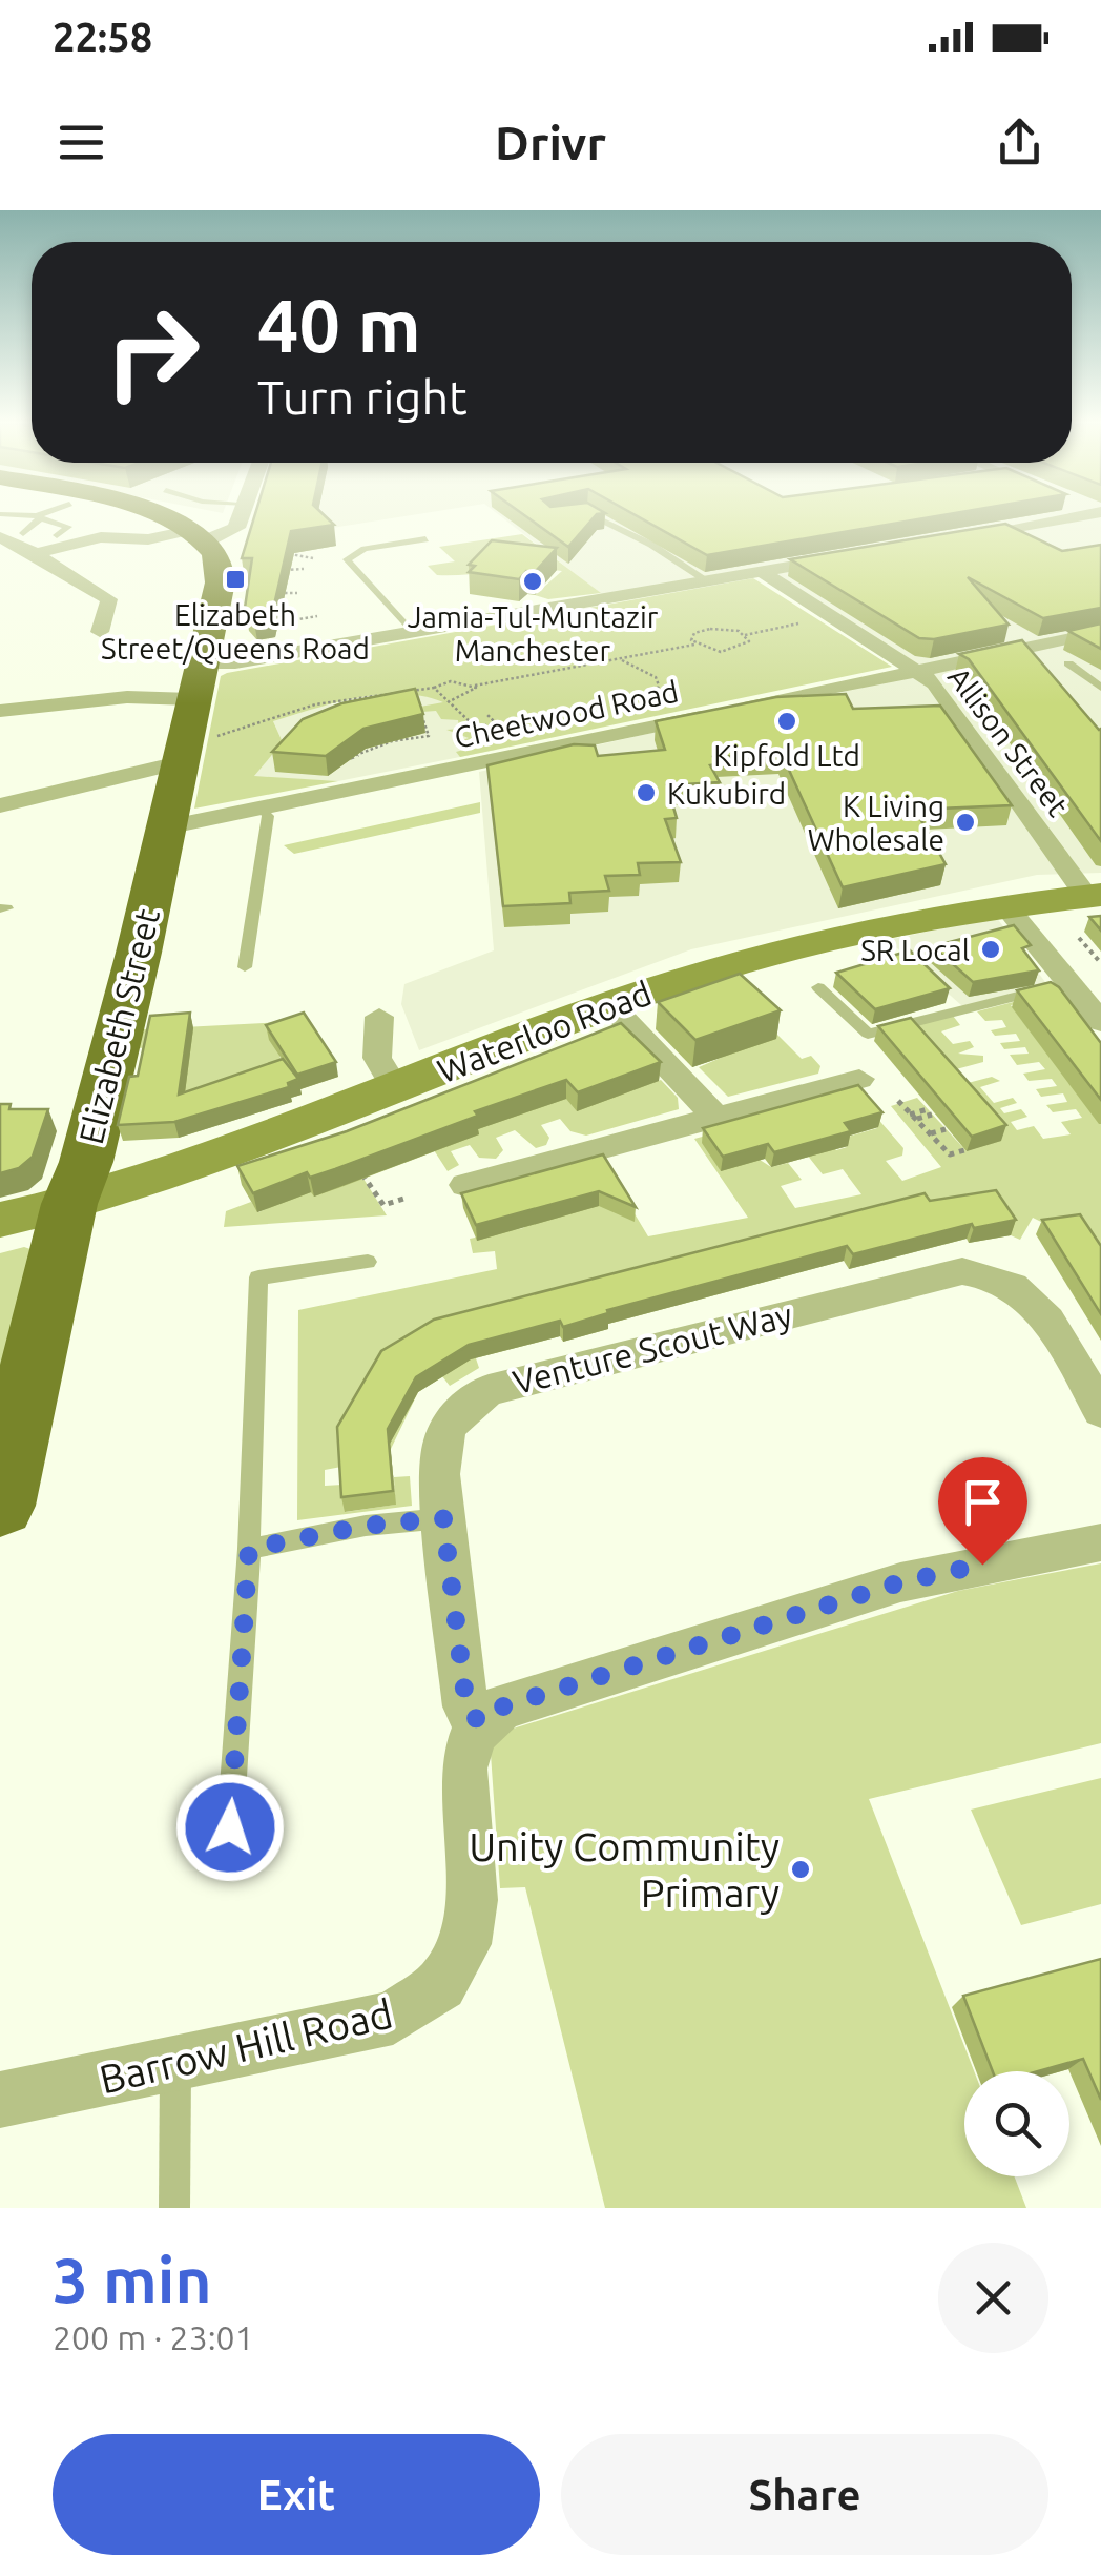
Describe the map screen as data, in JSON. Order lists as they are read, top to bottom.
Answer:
{
  "streets": {
    "highway": ["Elizabeth Street"],
    "main road": ["Waterloo Road"],
    "street": [
      "Cheetwood Road",
      "Allison Street",
      "Venture Scout Way",
      "Barrow Hill Road"
    ]
  },
  "crossings": [
    ["Cheetwood Road", "Allison Street"],
    ["Cheetwood Road", "Elizabeth Street"],
    ["Allison Street", "Waterloo Road"],
    ["Elizabeth Street", "Waterloo Road"],
    ["Venture Scout Way", "Barrow Hill Road"]
  ],
  "places": {
    "transit": ["Elizabeth Street/Queens Road"],
    "other": [
      "Jamia-Tul-Muntazir Manchester",
      "Kipfold Ltd",
      "Kukubird",
      "K Living Wholesale",
      "SR Local",
      "Unity Community Primary"
    ]
  },
  "page": {
    "status": "22:58",
    "header": "Drivr",
    "turn": ["40 m", "Turn right"],
    "heading": ["3 min", "200 m · 23:01"],
    "buttons": ["Exit", "Share"]
  }
}
